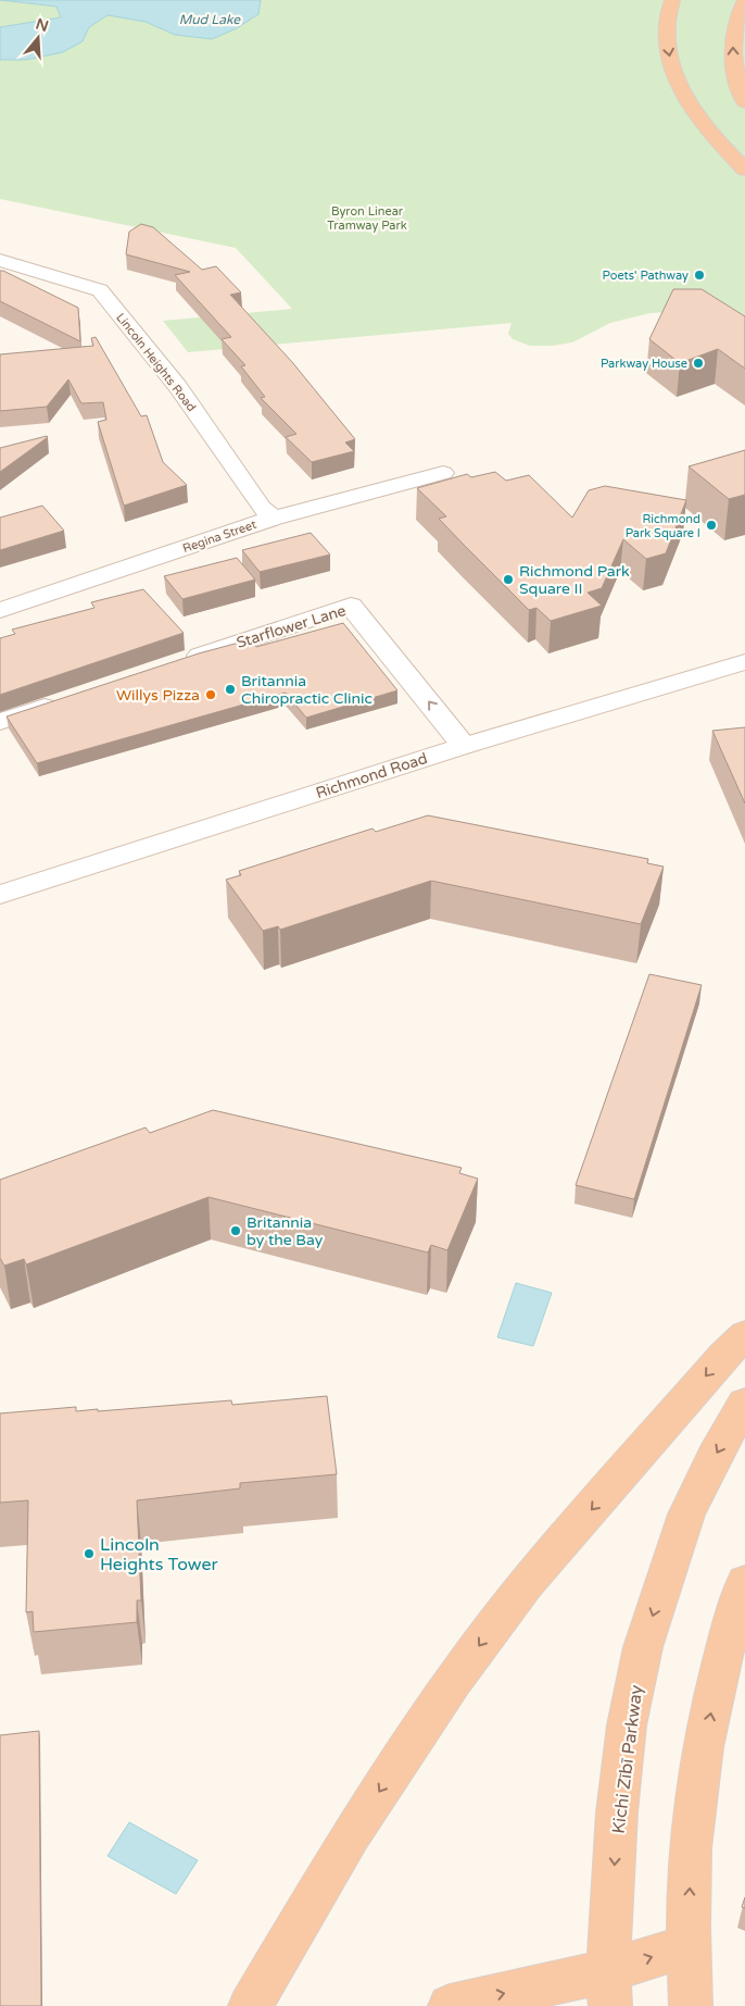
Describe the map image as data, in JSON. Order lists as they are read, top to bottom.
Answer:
{
  "streets": {
    "highway": ["Kichi Zībī Parkway"],
    "street": [
      "Lincoln Heights Road",
      "Regina Street",
      "Starflower Lane",
      "Richmond Road"
    ]
  },
  "crossings": [
    ["Lincoln Heights Road", "Regina Street"],
    ["Starflower Lane", "Richmond Road"]
  ],
  "one_way": ["Starflower Lane"],
  "water": ["Mud Lake"],
  "parks": ["Byron Linear Tramway Park"],
  "places": [
    "Poets' Pathway",
    "Parkway House",
    "Richmond Park Square I",
    "Richmond Park Square II",
    "Britannia Chiropractic Clinic",
    "Willys Pizza",
    "Britannia by the Bay",
    "Lincoln Heights Tower"
  ],
  "north": "top"
}
